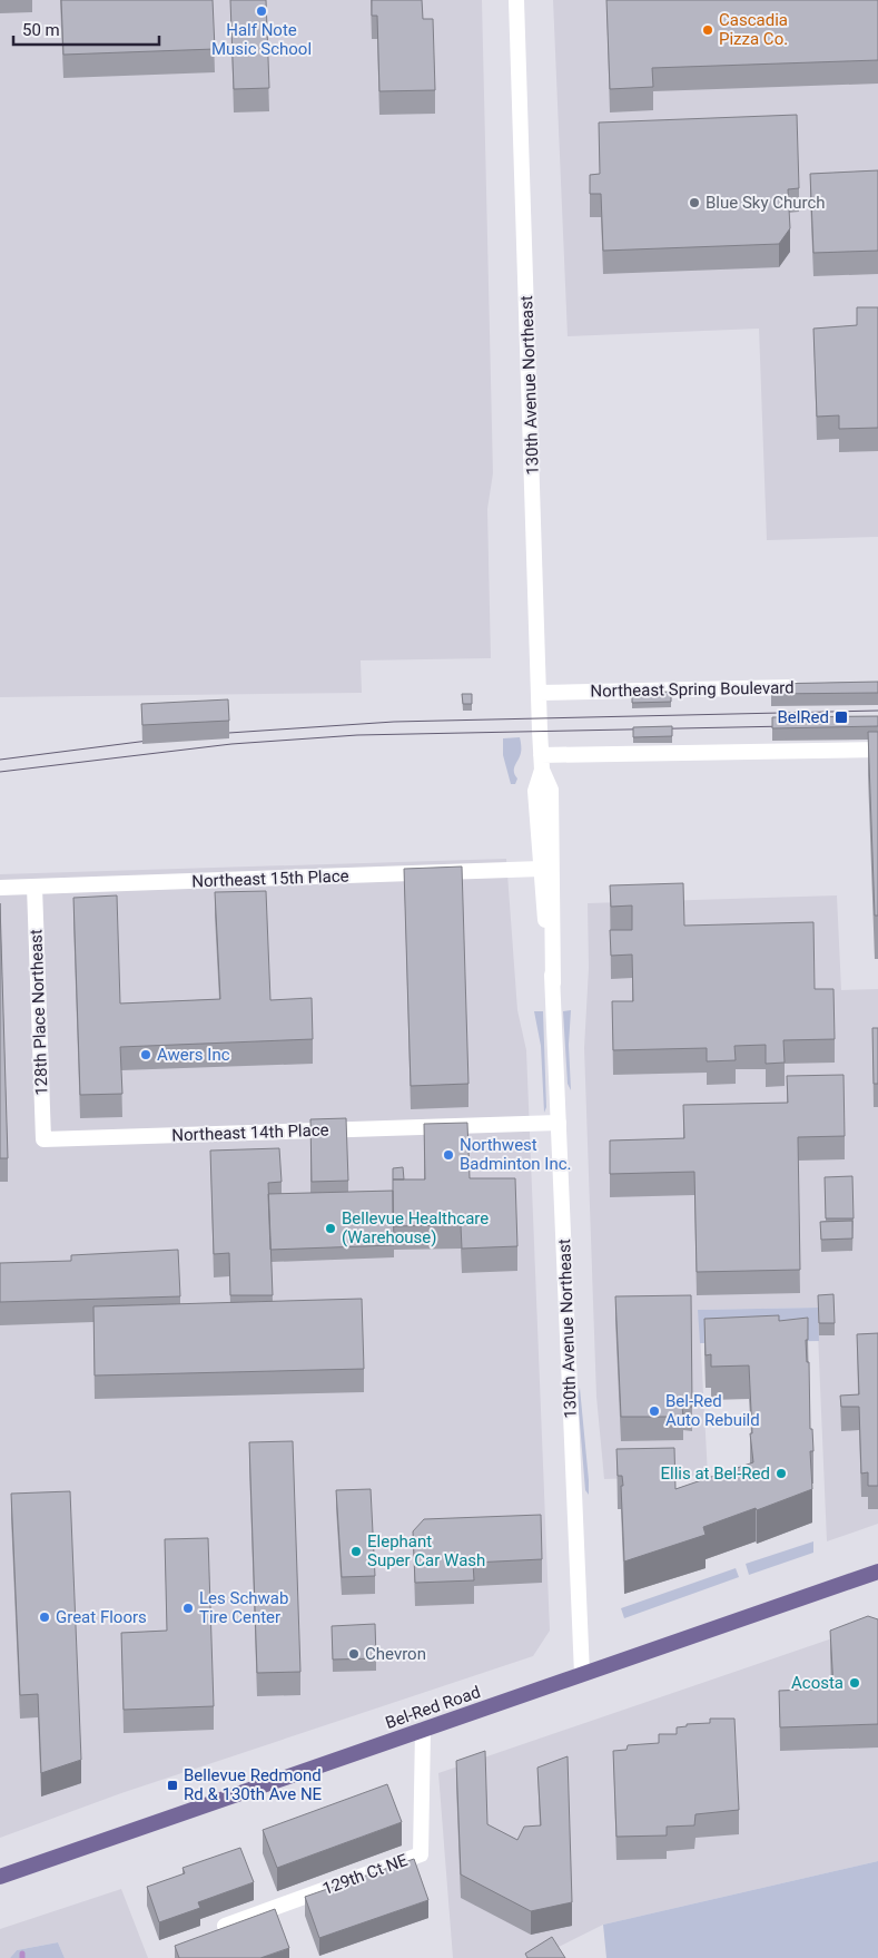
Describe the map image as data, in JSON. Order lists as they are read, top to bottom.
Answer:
{
  "streets": {
    "main road": ["Bel-Red Road"],
    "street": [
      "130th Avenue Northeast",
      "Northeast Spring Boulevard",
      "Northeast 15th Place",
      "128th Place Northeast",
      "Northeast 14th Place",
      "129th Ct NE"
    ]
  },
  "crossings": [
    ["130th Avenue Northeast", "Northeast Spring Boulevard"],
    ["130th Avenue Northeast", "Northeast 15th Place"],
    ["130th Avenue Northeast", "Northeast 14th Place"],
    ["130th Avenue Northeast", "Bel-Red Road"],
    ["Northeast 15th Place", "128th Place Northeast"],
    ["128th Place Northeast", "Northeast 14th Place"],
    ["Bel-Red Road", "129th Ct NE"]
  ],
  "places": {
    "other": [
      "Half Note Music School",
      "Cascadia Pizza Co.",
      "Blue Sky Church",
      "Awers Inc",
      "Northwest Badminton Inc.",
      "Bellevue Healthcare (Warehouse)",
      "Bel-Red Auto Rebuild",
      "Ellis at Bel-Red",
      "Elephant Super Car Wash",
      "Les Schwab Tire Center",
      "Great Floors",
      "Chevron",
      "Acosta"
    ],
    "transit": ["BelRed", "Bellevue Redmond Rd & 130th Ave NE"]
  },
  "scale_bar": "50 m"
}
